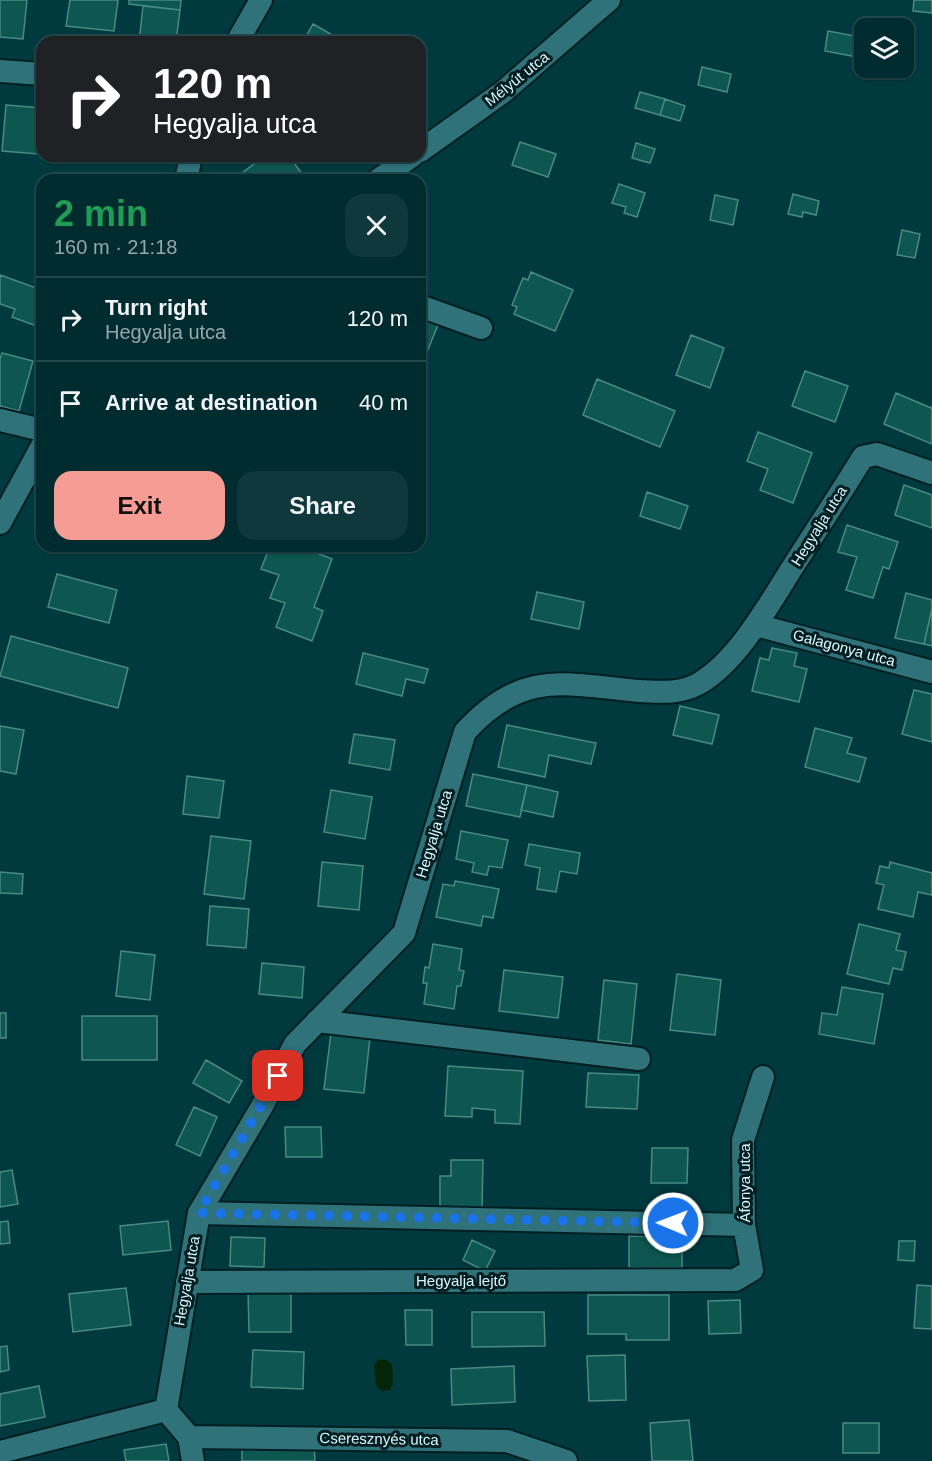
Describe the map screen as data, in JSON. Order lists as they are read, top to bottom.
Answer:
{
  "streets": {
    "street": [
      "Mélyút utca",
      "Hegyalja utca",
      "Galagonya utca",
      "Áfonya utca",
      "Hegyalja lejtő",
      "Cseresznyés utca"
    ]
  },
  "crossings": [
    ["Hegyalja utca", "Galagonya utca"],
    ["Hegyalja utca", "Hegyalja lejtő"],
    ["Áfonya utca", "Hegyalja lejtő"]
  ],
  "page": {
    "turn": ["120 m", "Hegyalja utca"],
    "heading": ["2 min", "160 m · 21:18"],
    "list": [
      {
        "name": "Turn right",
        "note": "Hegyalja utca",
        "value": "120 m"
      },
      {
        "name": "Arrive at destination",
        "value": "40 m"
      }
    ],
    "buttons": ["Exit", "Share"]
  }
}
